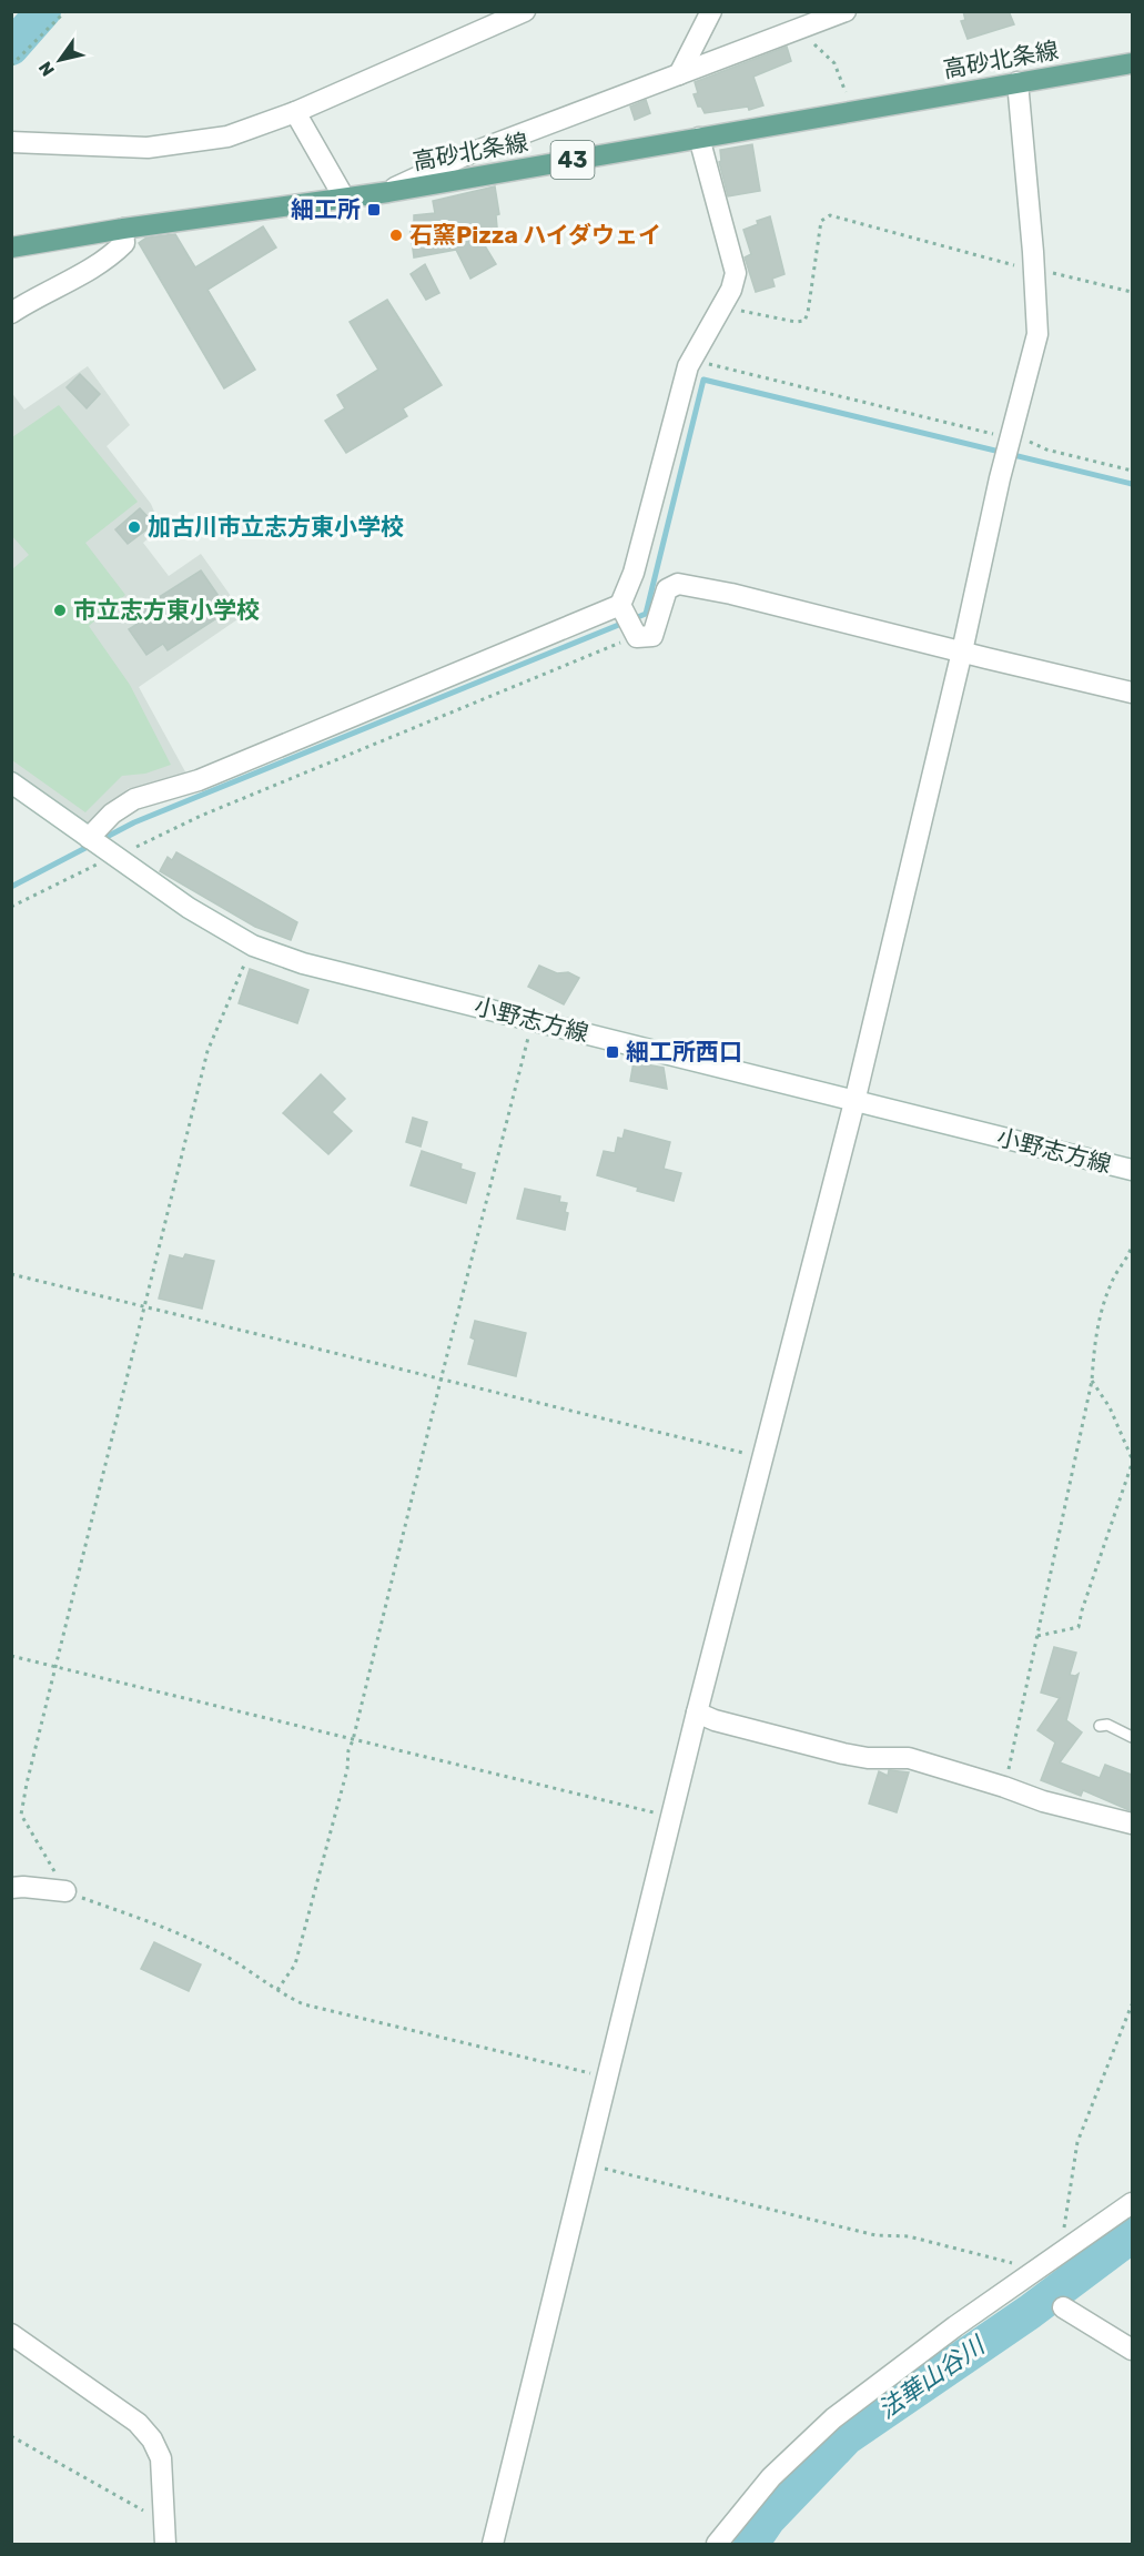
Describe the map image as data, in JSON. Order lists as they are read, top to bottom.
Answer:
{
  "streets": {
    "main road": ["高砂北条線", "43"],
    "street": ["小野志方線"]
  },
  "water": ["法華山谷川"],
  "places": {
    "transit": ["細工所", "細工所西口"],
    "other": ["石窯Pizza ハイダウェイ", "加古川市立志方東小学校", "市立志方東小学校"]
  },
  "north": "bottom left"
}
